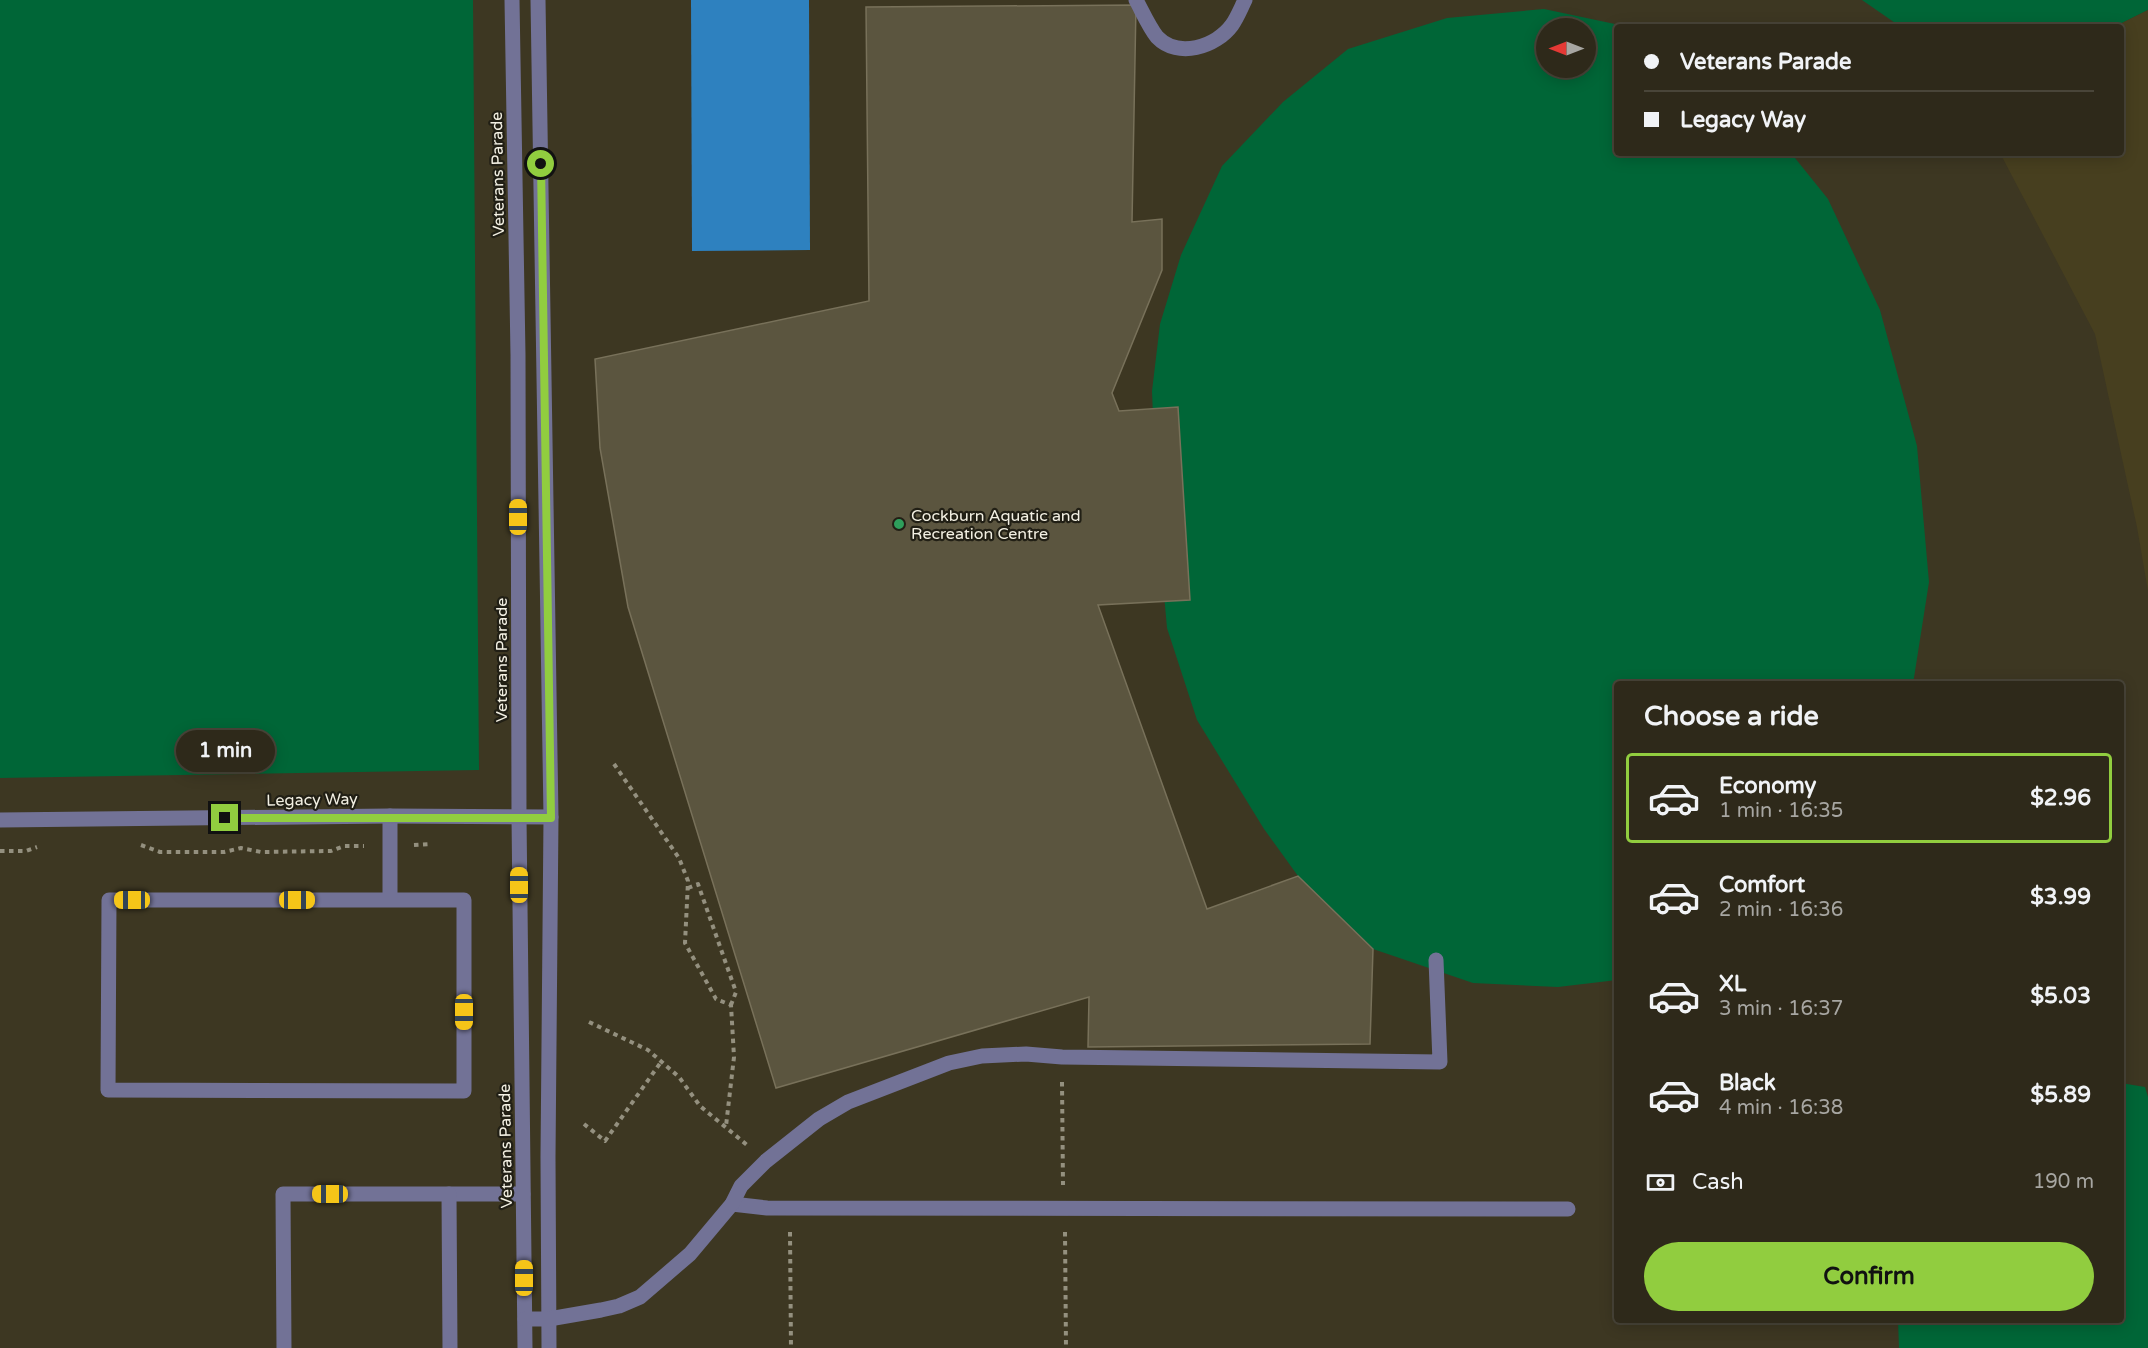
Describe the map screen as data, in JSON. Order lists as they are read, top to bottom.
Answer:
{
  "streets": {
    "street": ["Veterans Parade", "Legacy Way"]
  },
  "crossings": [
    ["Veterans Parade", "Legacy Way"]
  ],
  "places": ["Cockburn Aquatic and Recreation Centre"],
  "north": "left",
  "page": {
    "banner": ["Veterans Parade", "Legacy Way"],
    "heading": "Choose a ride",
    "bubble": "1 min",
    "list": [
      {
        "name": "Economy",
        "note": "1 min · 16:35",
        "value": "$2.96"
      },
      {
        "name": "Comfort",
        "note": "2 min · 16:36",
        "value": "$3.99"
      },
      {
        "name": "XL",
        "note": "3 min · 16:37",
        "value": "$5.03"
      },
      {
        "name": "Black",
        "note": "4 min · 16:38",
        "value": "$5.89"
      }
    ],
    "pay": ["Cash", "190 m"],
    "buttons": "Confirm"
  }
}
